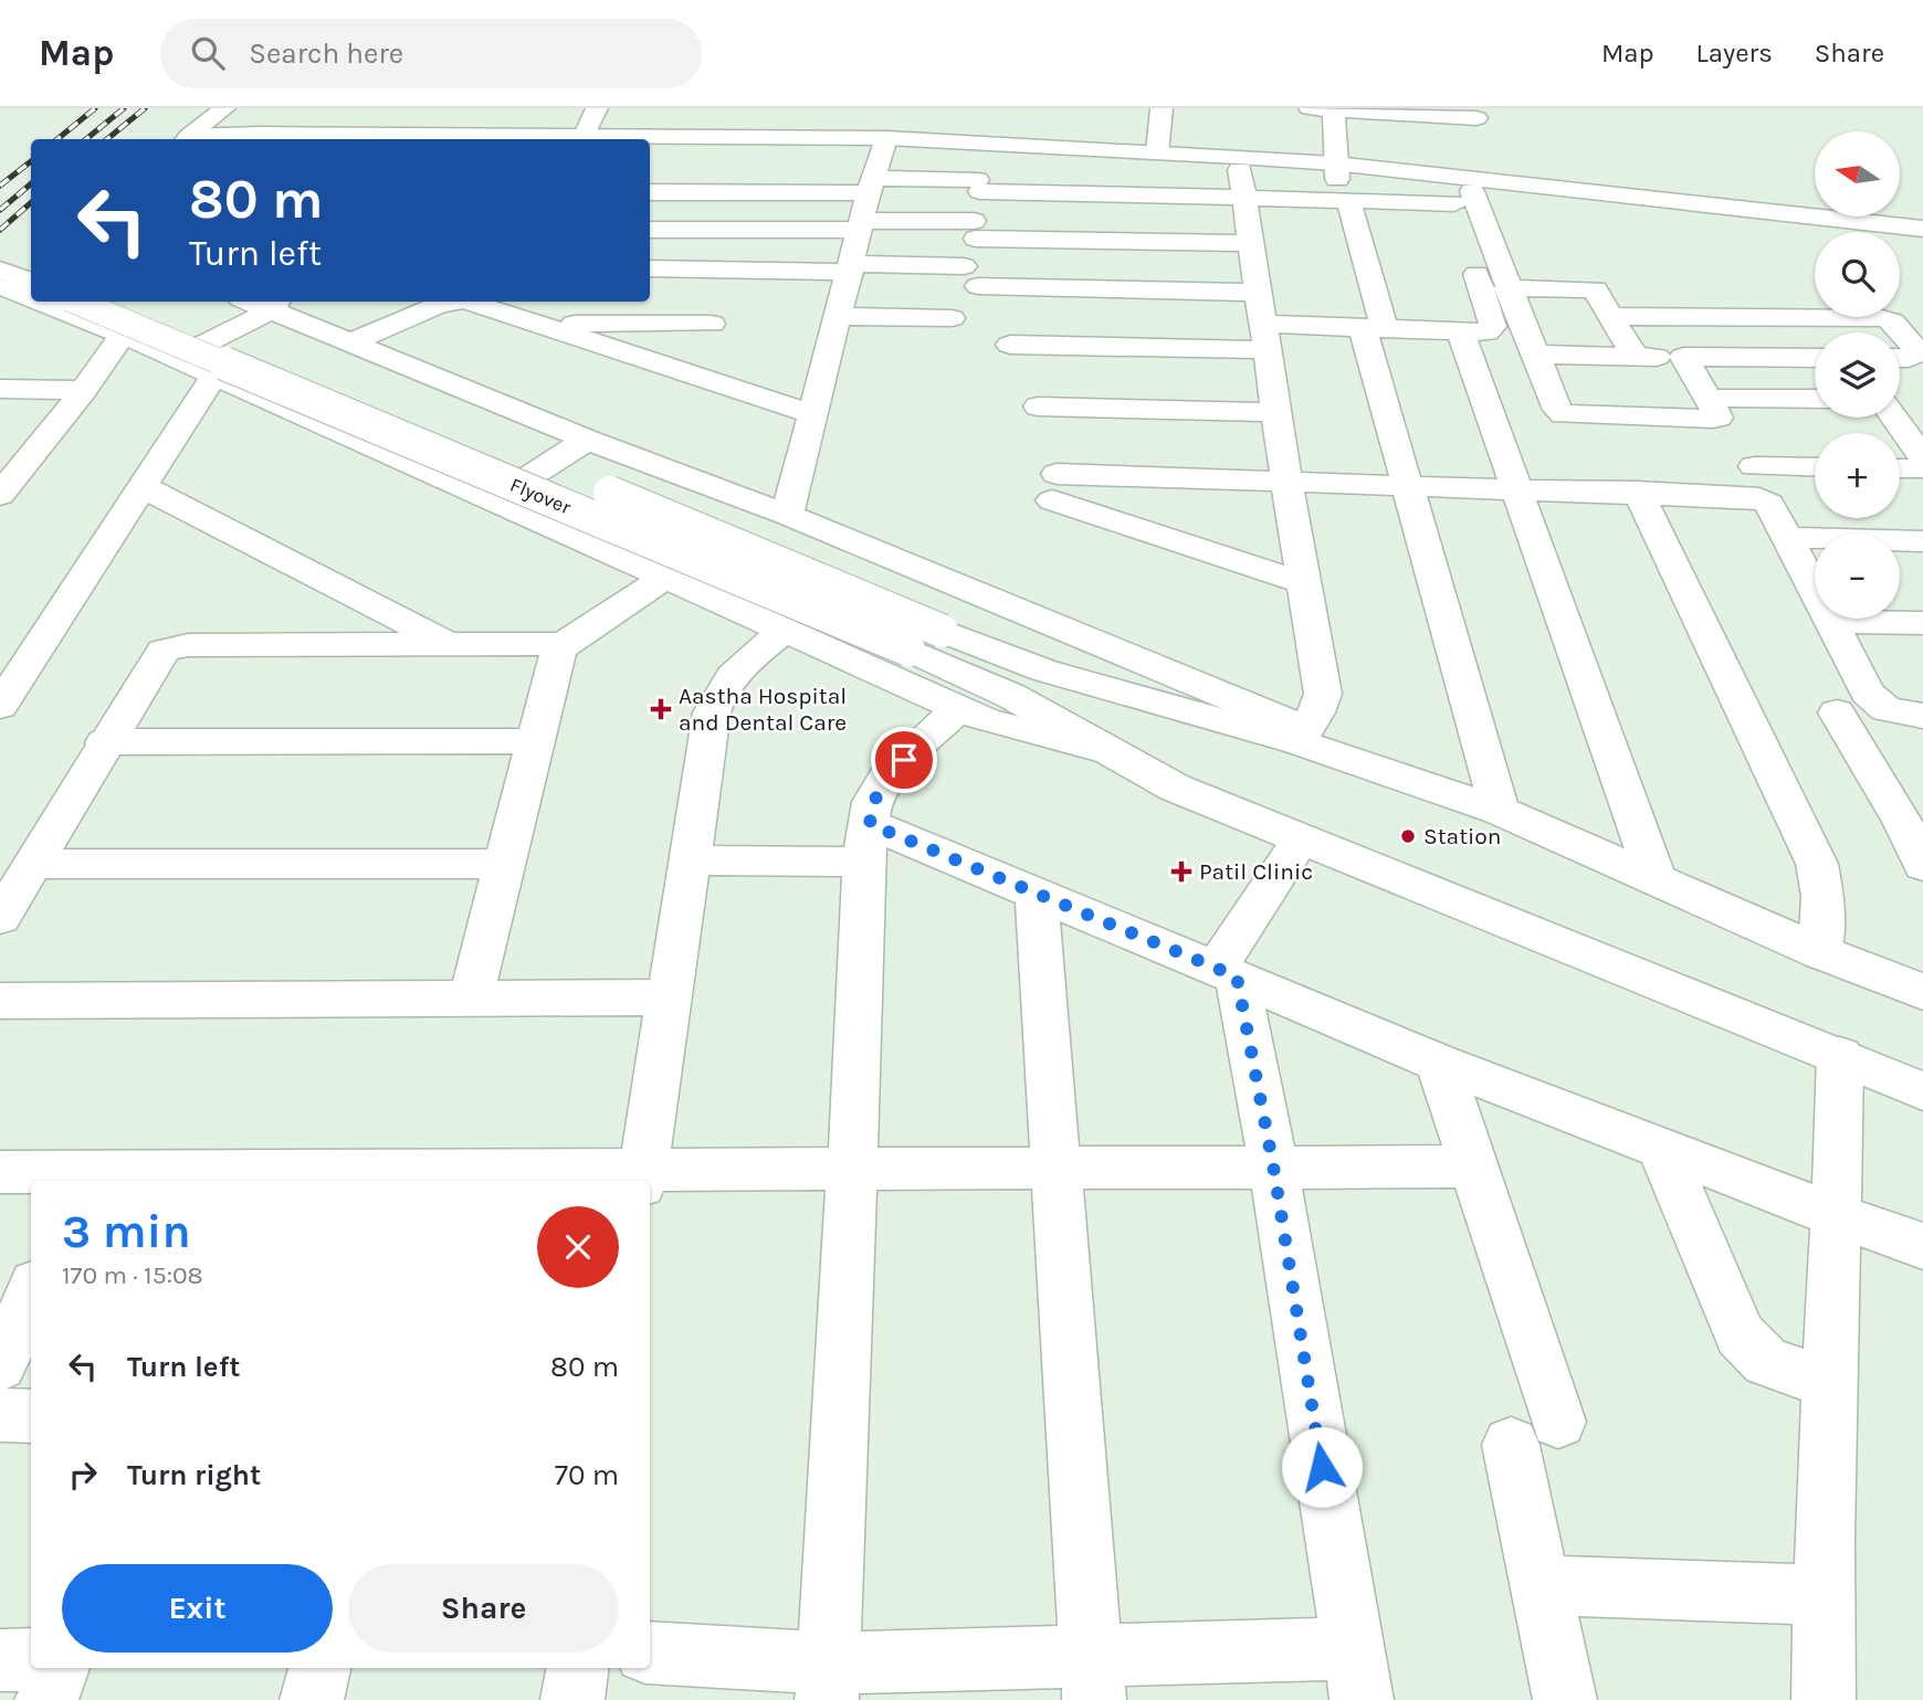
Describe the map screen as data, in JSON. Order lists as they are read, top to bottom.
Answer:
{
  "streets": {
    "street": ["Flyover"]
  },
  "places": {
    "health": ["Aastha Hospital and Dental Care", "Patil Clinic"],
    "other": ["Station"]
  },
  "north": "left",
  "page": {
    "header": "Map",
    "search": "Search here",
    "nav": ["Map", "Layers", "Share"],
    "map_buttons": ["+", "−"],
    "turn": ["80 m", "Turn left"],
    "heading": ["3 min", "170 m · 15:08"],
    "list": [
      {
        "name": "Turn left",
        "value": "80 m"
      },
      {
        "name": "Turn right",
        "value": "70 m"
      }
    ],
    "buttons": ["Exit", "Share"]
  }
}
